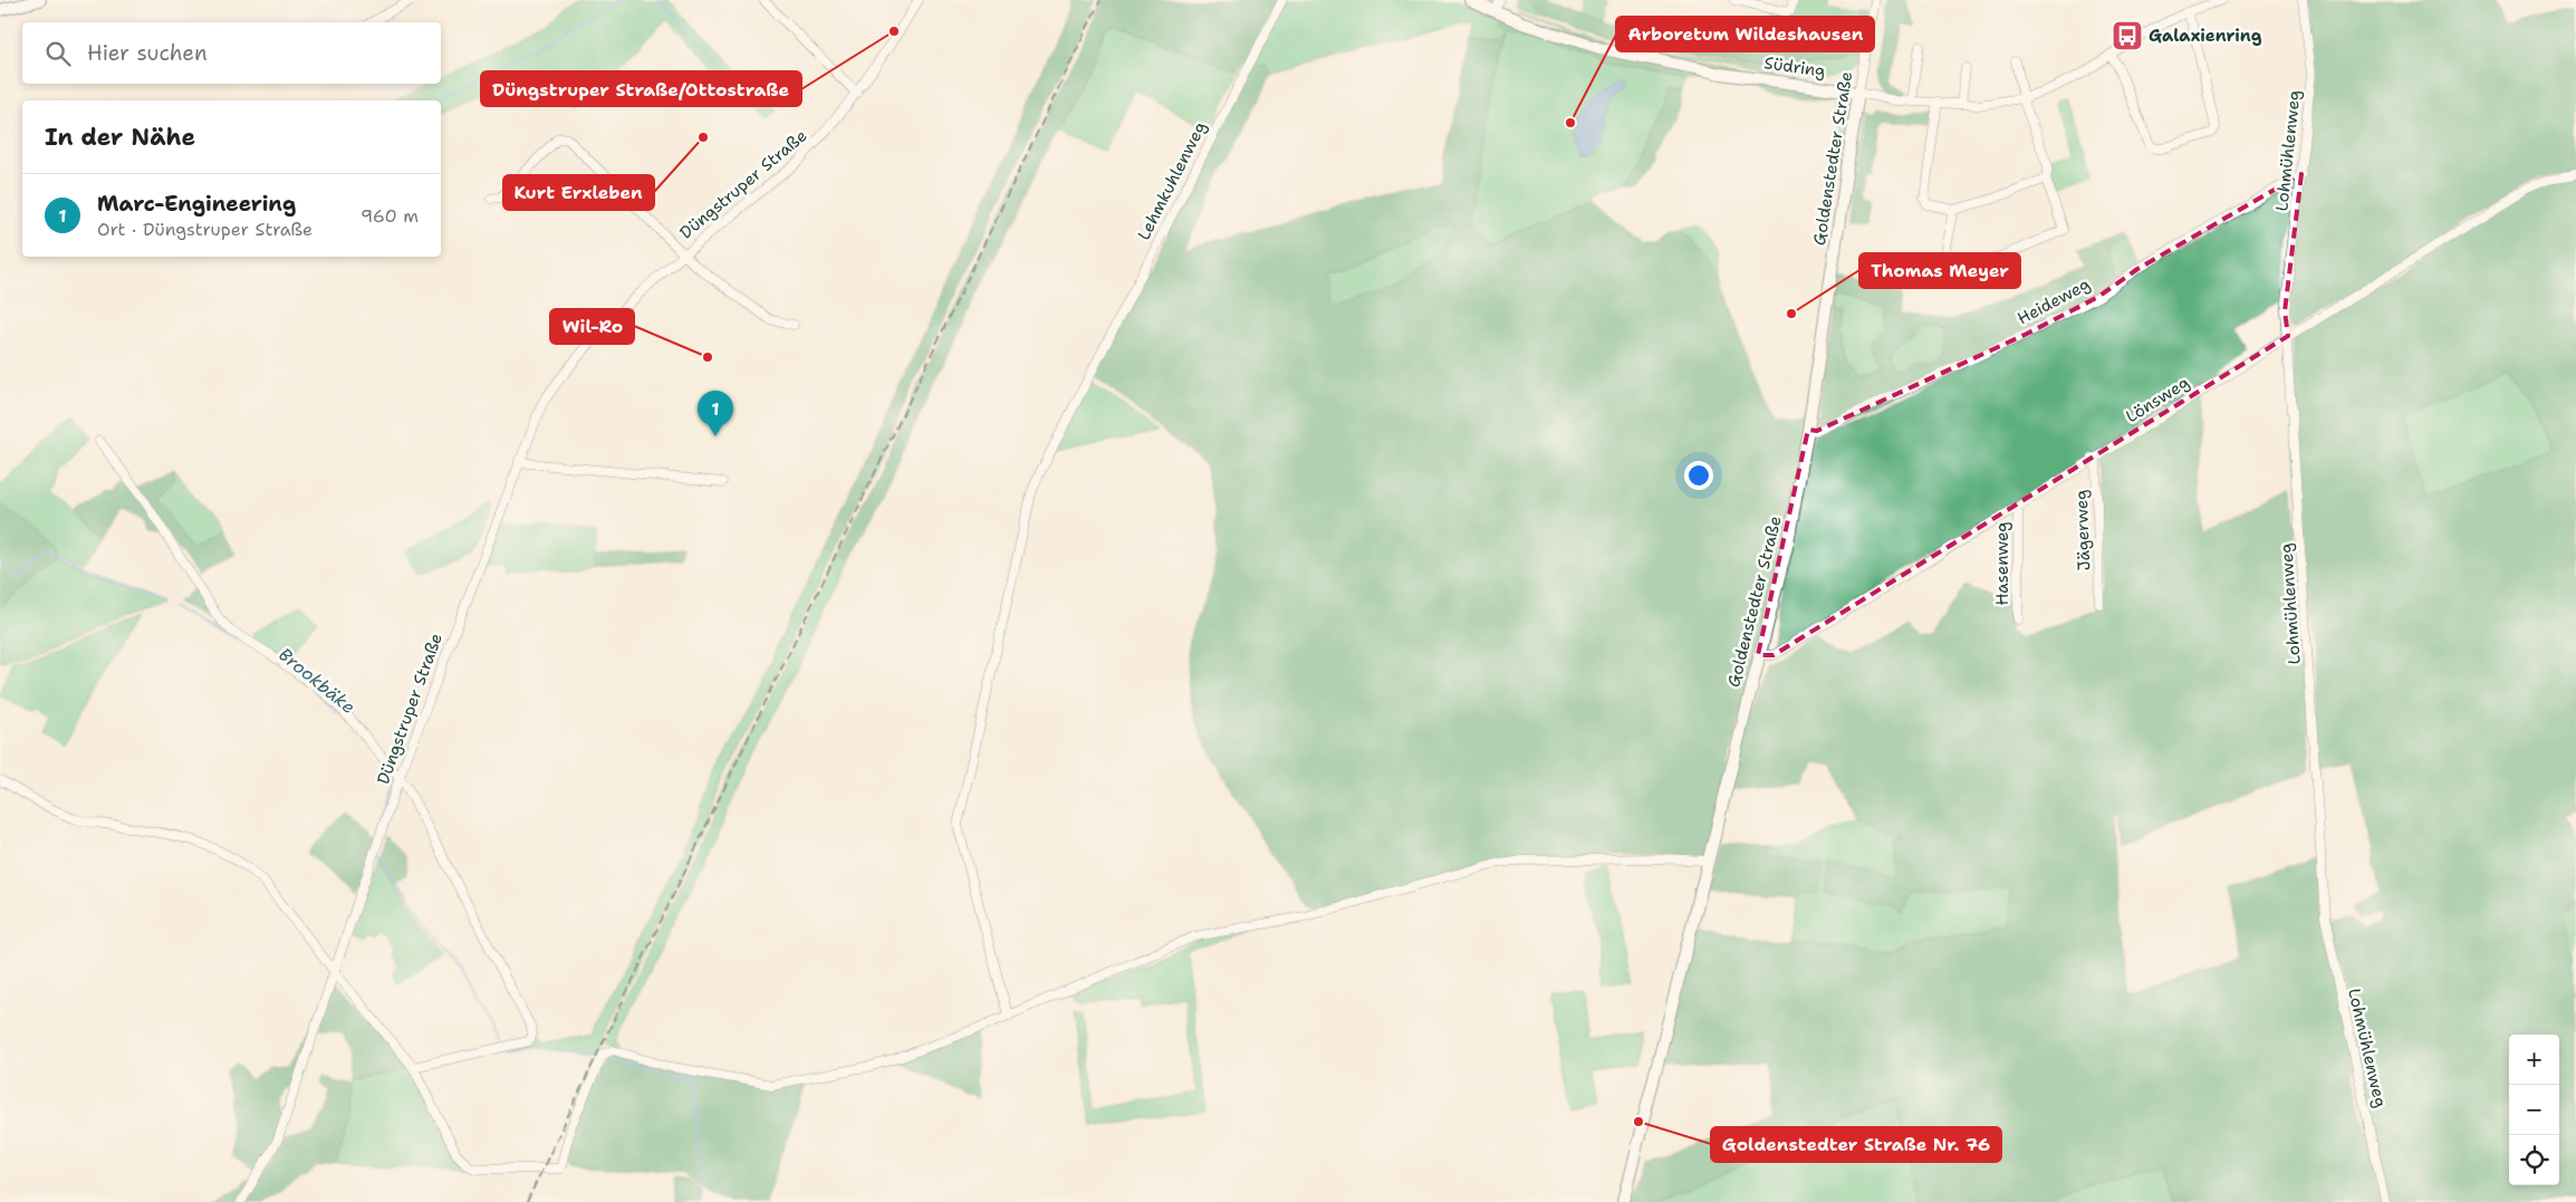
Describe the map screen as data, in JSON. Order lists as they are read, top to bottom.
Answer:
{
  "streets": {
    "main road": ["Südring", "Goldenstedter Straße"],
    "street": [
      "Lohmühlenweg",
      "Lehmkuhlenweg",
      "Düngstruper Straße",
      "Heideweg",
      "Lönsweg",
      "Jägerweg",
      "Hasenweg"
    ]
  },
  "crossings": [
    ["Südring", "Goldenstedter Straße"],
    ["Lohmühlenweg", "Heideweg"],
    ["Lohmühlenweg", "Lönsweg"],
    ["Goldenstedter Straße", "Heideweg"],
    ["Goldenstedter Straße", "Lönsweg"],
    ["Lönsweg", "Jägerweg"],
    ["Lönsweg", "Hasenweg"]
  ],
  "water": ["Brookbäke"],
  "places": {
    "other": [
      "Düngstruper Straße/Ottostraße",
      "Arboretum Wildeshausen",
      "Kurt Erxleben",
      "Thomas Meyer",
      "Wil-Ro",
      "Goldenstedter Straße Nr. 76"
    ],
    "bus stop": ["Galaxienring"]
  },
  "page": {
    "search": "Hier suchen",
    "heading": "In der Nähe",
    "list": [
      {
        "mark": "1",
        "name": "Marc-Engineering",
        "note": "Ort · Düngstruper Straße",
        "value": "960 m"
      }
    ],
    "pins": "1",
    "map_buttons": ["+", "−"]
  }
}
